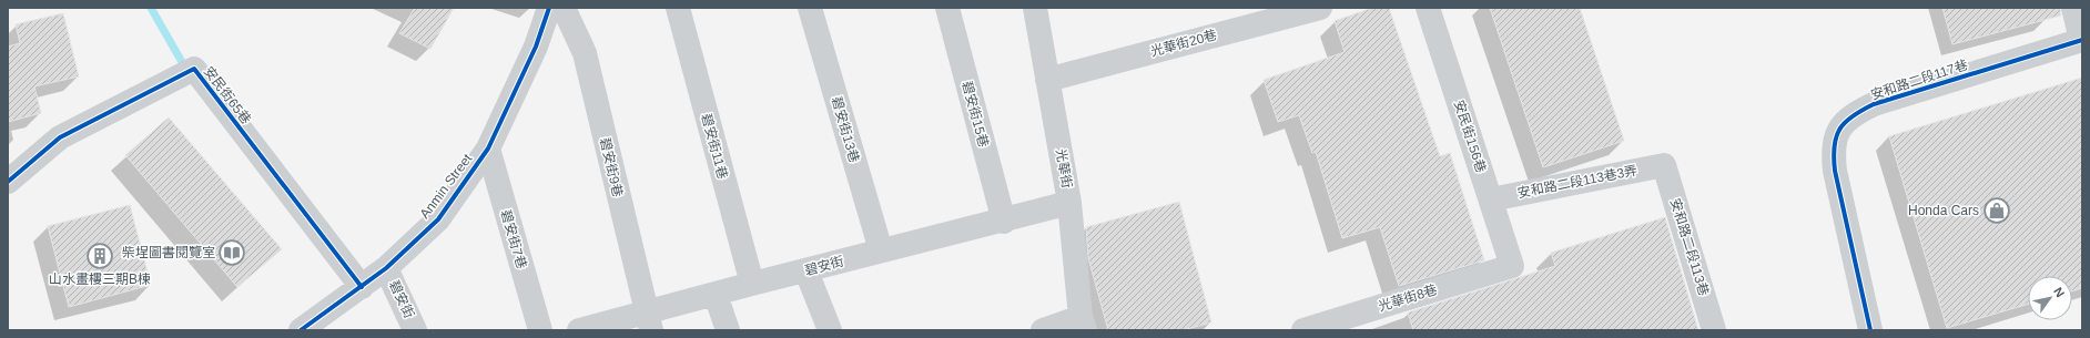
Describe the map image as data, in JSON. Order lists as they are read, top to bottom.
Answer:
{
  "streets": {
    "street": [
      "光華街20巷",
      "安和路二段117巷",
      "安民街65巷",
      "碧安街15巷",
      "碧安街13巷",
      "安民街156巷",
      "碧安街11巷",
      "碧安街9巷",
      "光華街",
      "安和路二段113巷3弄",
      "Anmin Street",
      "碧安街7巷",
      "安和路二段113巷",
      "碧安街",
      "光華街8巷"
    ]
  },
  "crossings": [
    ["光華街20巷", "光華街"],
    ["安民街65巷", "Anmin Street"],
    ["碧安街15巷", "碧安街"],
    ["碧安街13巷", "碧安街"],
    ["安民街156巷", "安和路二段113巷3弄"],
    ["安民街156巷", "光華街8巷"],
    ["碧安街11巷", "碧安街"],
    ["碧安街9巷", "碧安街"],
    ["光華街", "碧安街"],
    ["安和路二段113巷3弄", "安和路二段113巷"],
    ["Anmin Street", "碧安街7巷"],
    ["Anmin Street", "碧安街"]
  ],
  "places": {
    "shop": ["Honda Cars"],
    "library": ["柴埕圖書閱覽室"],
    "building": ["山水畫樓三期B棟"]
  },
  "north": "top right"
}
